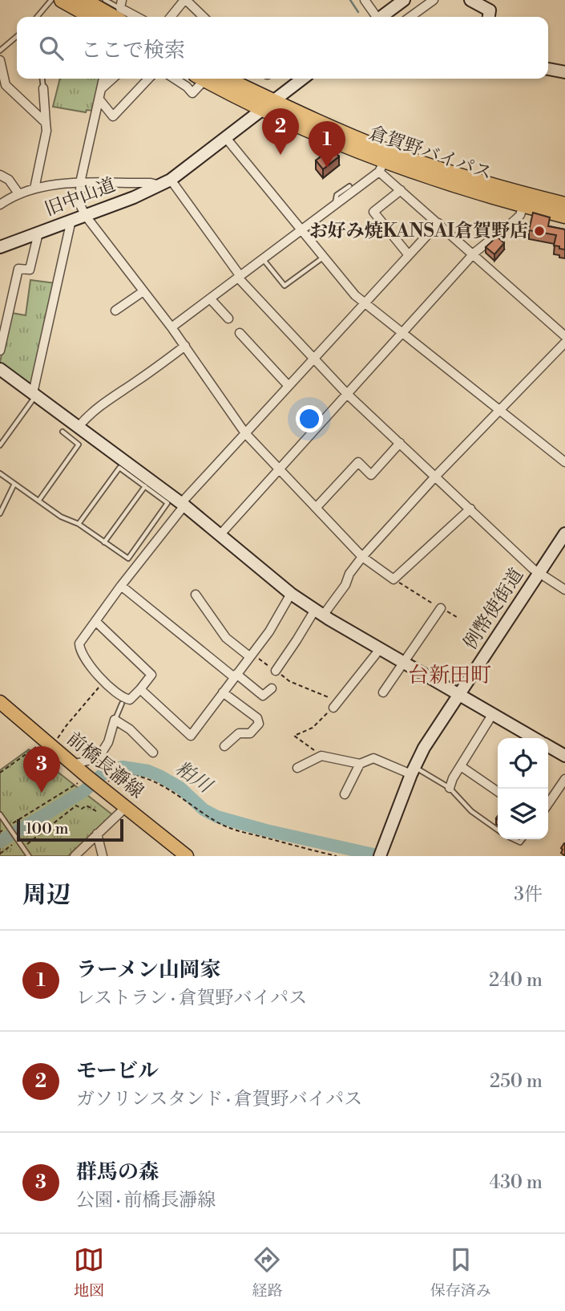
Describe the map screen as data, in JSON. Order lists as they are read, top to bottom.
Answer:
{
  "streets": {
    "highway": ["倉賀野バイパス"],
    "main road": ["前橋長瀞線"],
    "street": ["旧中山道", "例幣使街道"]
  },
  "districts": ["台新田町"],
  "water": ["粕川"],
  "places": ["お好み焼KANSAI倉賀野店"],
  "scale_bar": "100 m",
  "page": {
    "search": "ここで検索",
    "pins": ["2", "1", "3"],
    "scale": "100 m",
    "heading": ["周辺", "3件"],
    "list": [
      {
        "mark": "1",
        "name": "ラーメン山岡家",
        "note": "レストラン · 倉賀野バイパス",
        "value": "240 m"
      },
      {
        "mark": "2",
        "name": "モービル",
        "note": "ガソリンスタンド · 倉賀野バイパス",
        "value": "250 m"
      },
      {
        "mark": "3",
        "name": "群馬の森",
        "note": "公園 · 前橋長瀞線",
        "value": "430 m"
      }
    ],
    "nav": ["地図", "経路", "保存済み"]
  }
}
